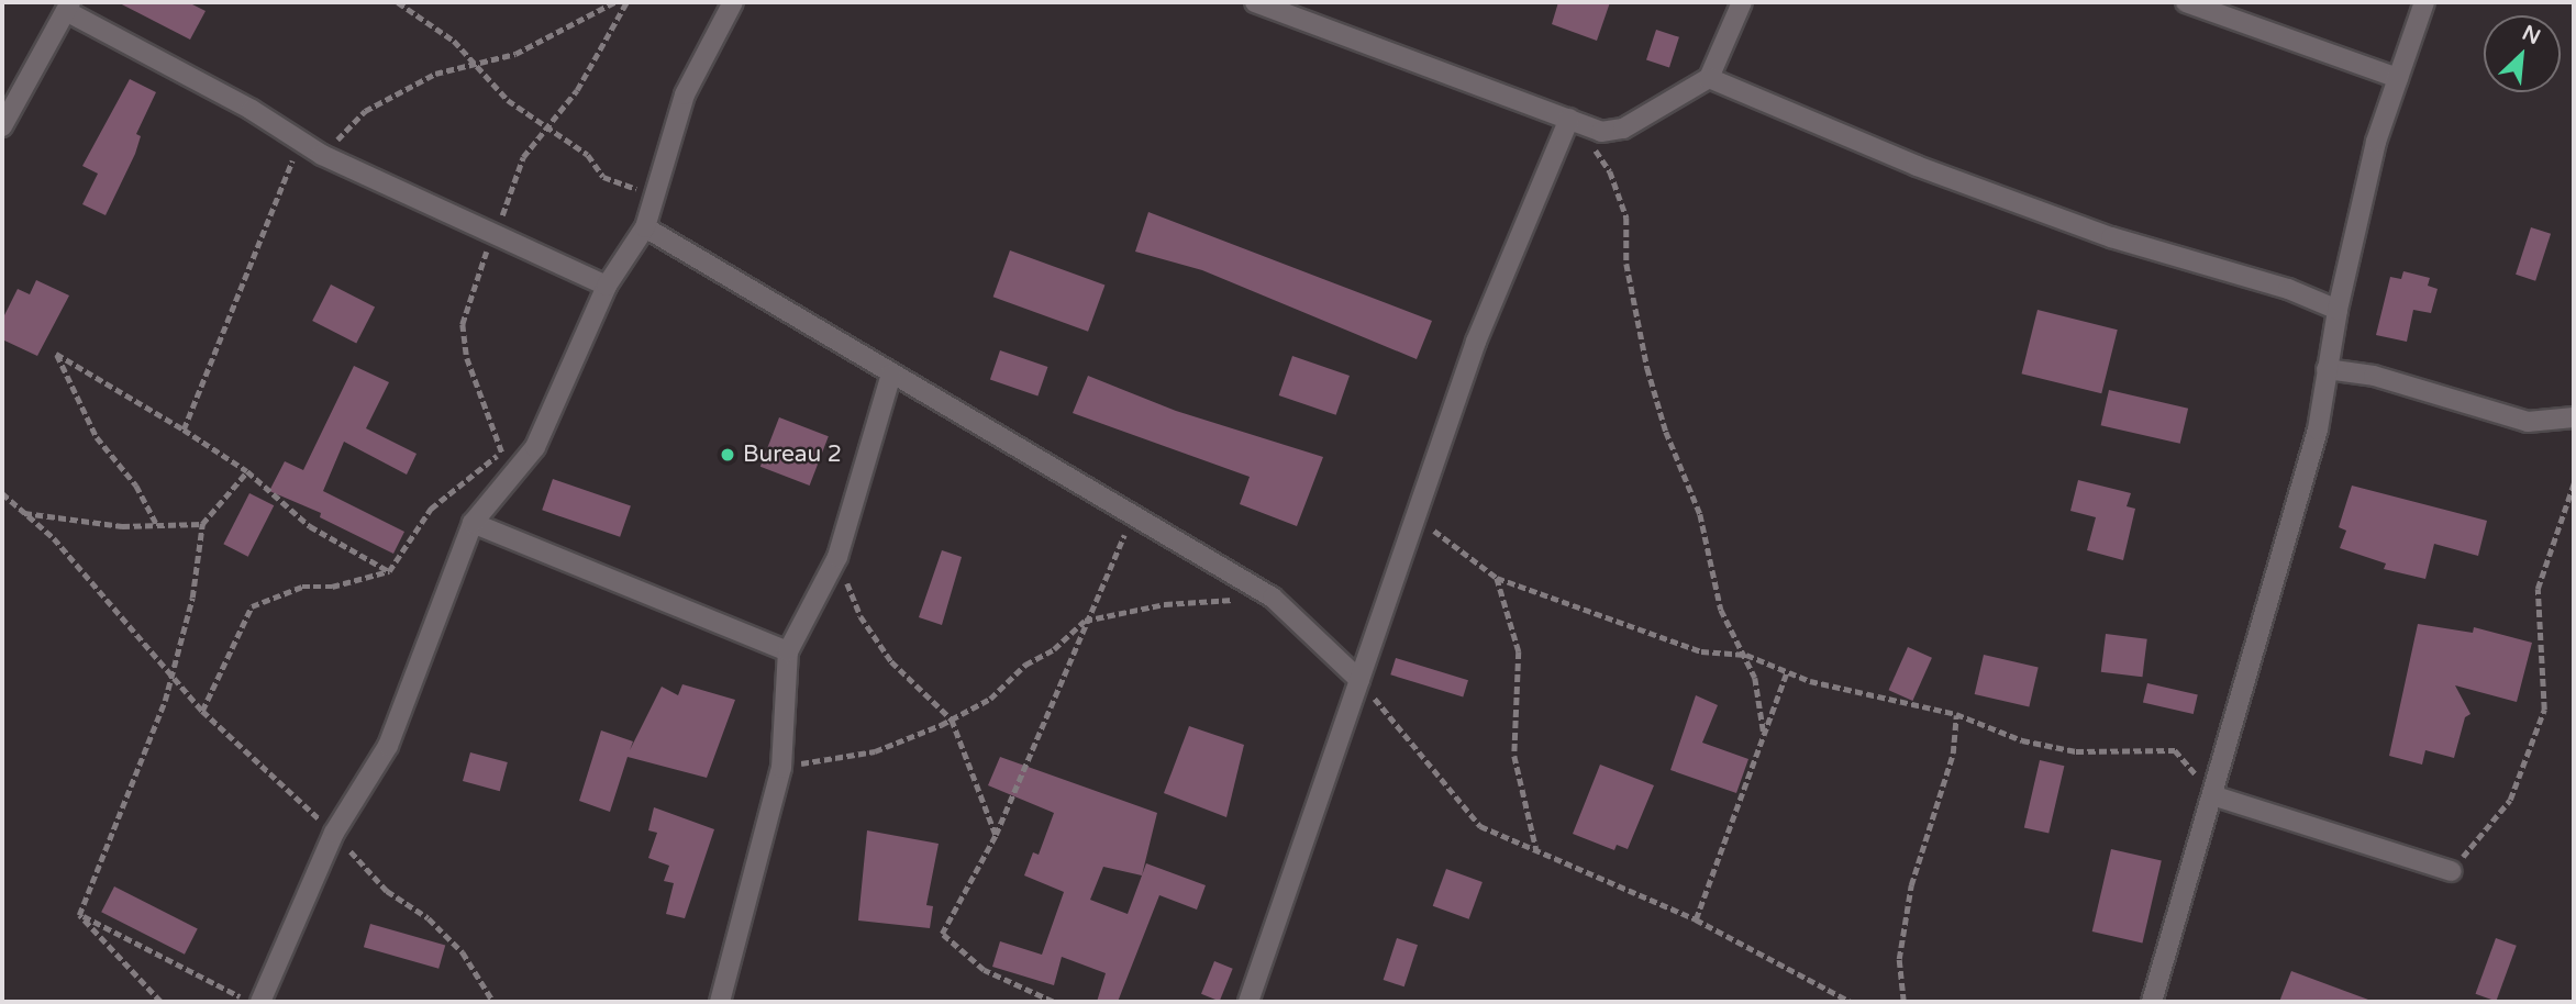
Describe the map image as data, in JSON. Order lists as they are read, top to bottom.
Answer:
{
  "places": ["Bureau 2"],
  "north": "top right"
}
